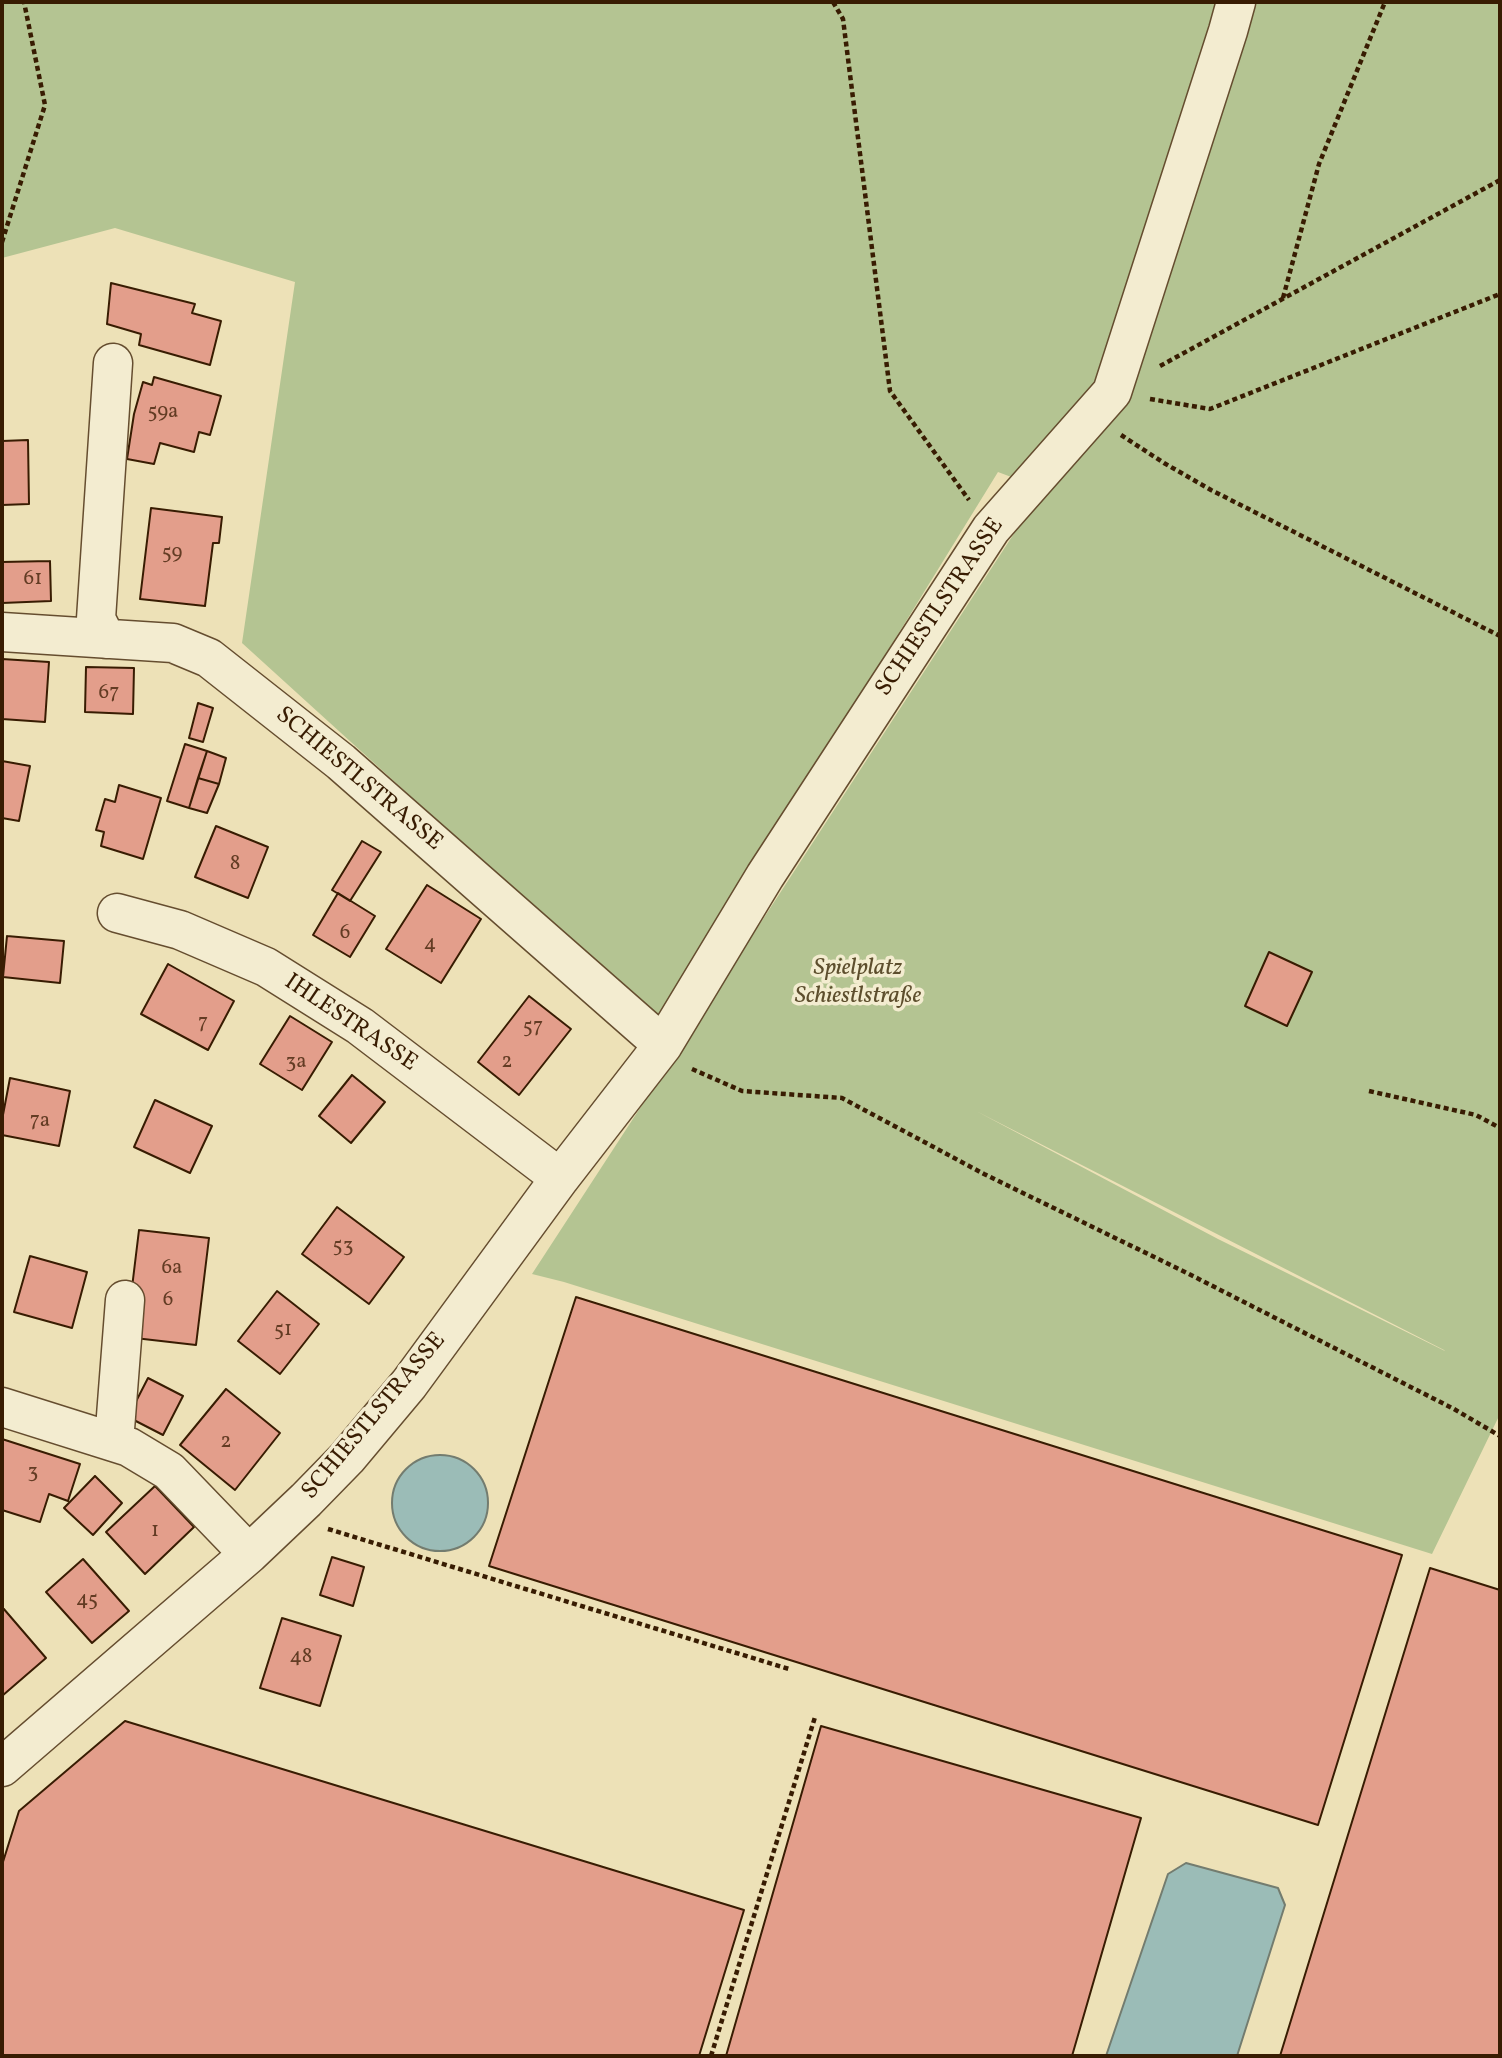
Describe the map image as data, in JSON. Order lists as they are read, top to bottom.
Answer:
{
  "streets": {
    "street": ["SCHIESTLSTRASSE", "IHLESTRASSE"]
  },
  "crossings": [
    ["SCHIESTLSTRASSE", "IHLESTRASSE"]
  ],
  "parks": ["Spielplatz Schiestlstraße"],
  "house_numbers": [
    "59a",
    "59",
    "61",
    "67",
    "8",
    "6",
    "4",
    "7",
    "57",
    "3a",
    "2",
    "7a",
    "53",
    "6a",
    "6",
    "51",
    "2",
    "3",
    "1",
    "45",
    "48"
  ]
}
